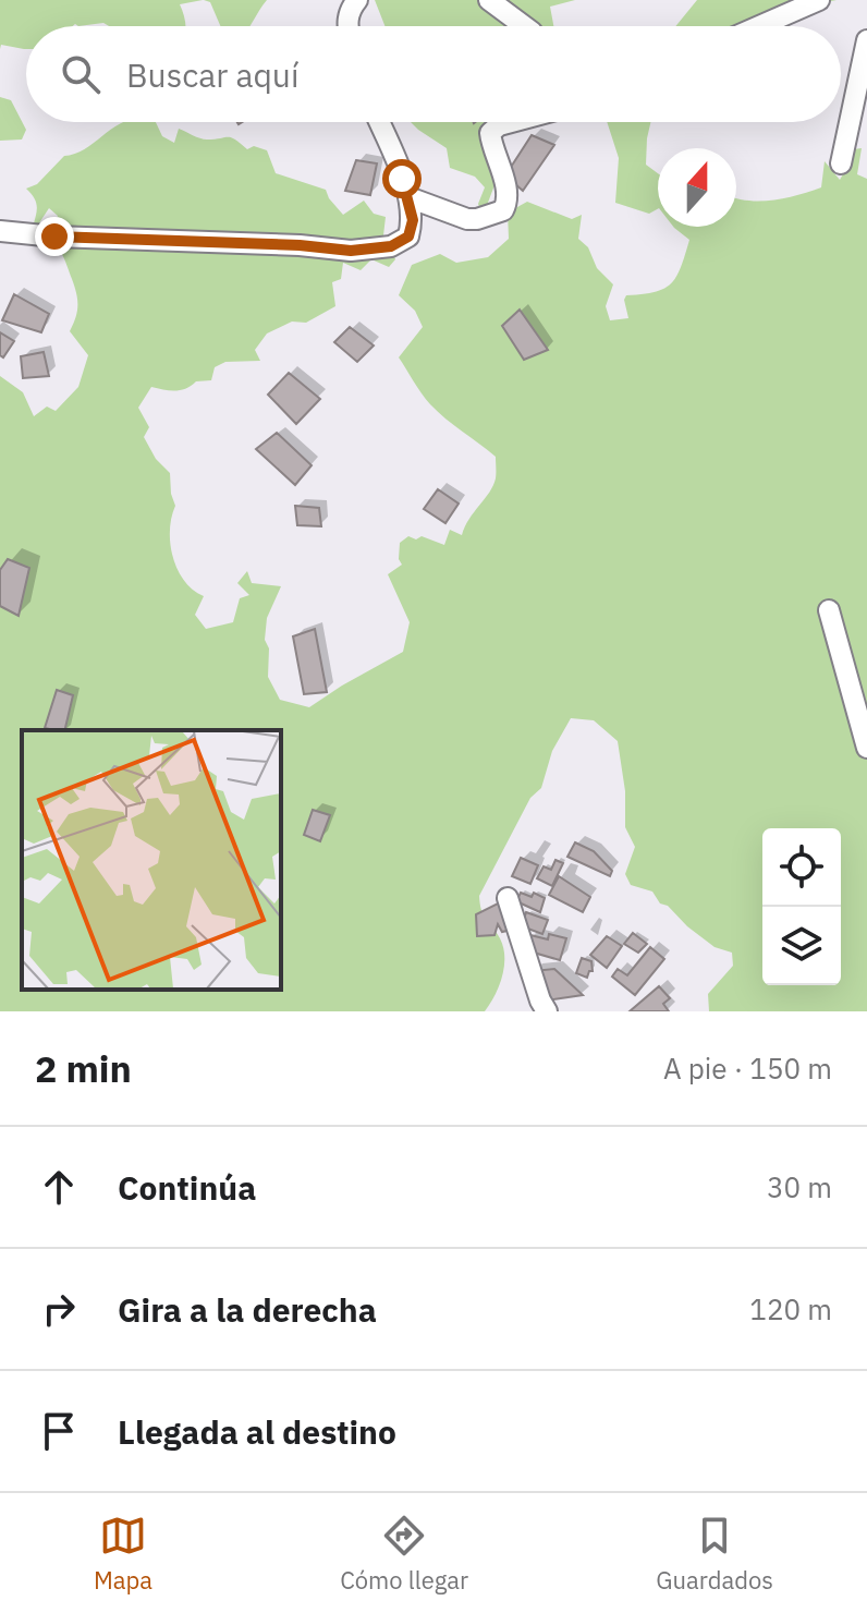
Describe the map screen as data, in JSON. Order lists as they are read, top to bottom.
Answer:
{
  "north": "top",
  "page": {
    "search": "Buscar aquí",
    "heading": ["2 min", "A pie · 150 m"],
    "list": [
      ["Continúa", "30 m"],
      ["Gira a la derecha", "120 m"],
      "Llegada al destino"
    ],
    "nav": ["Mapa", "Cómo llegar", "Guardados"]
  }
}
